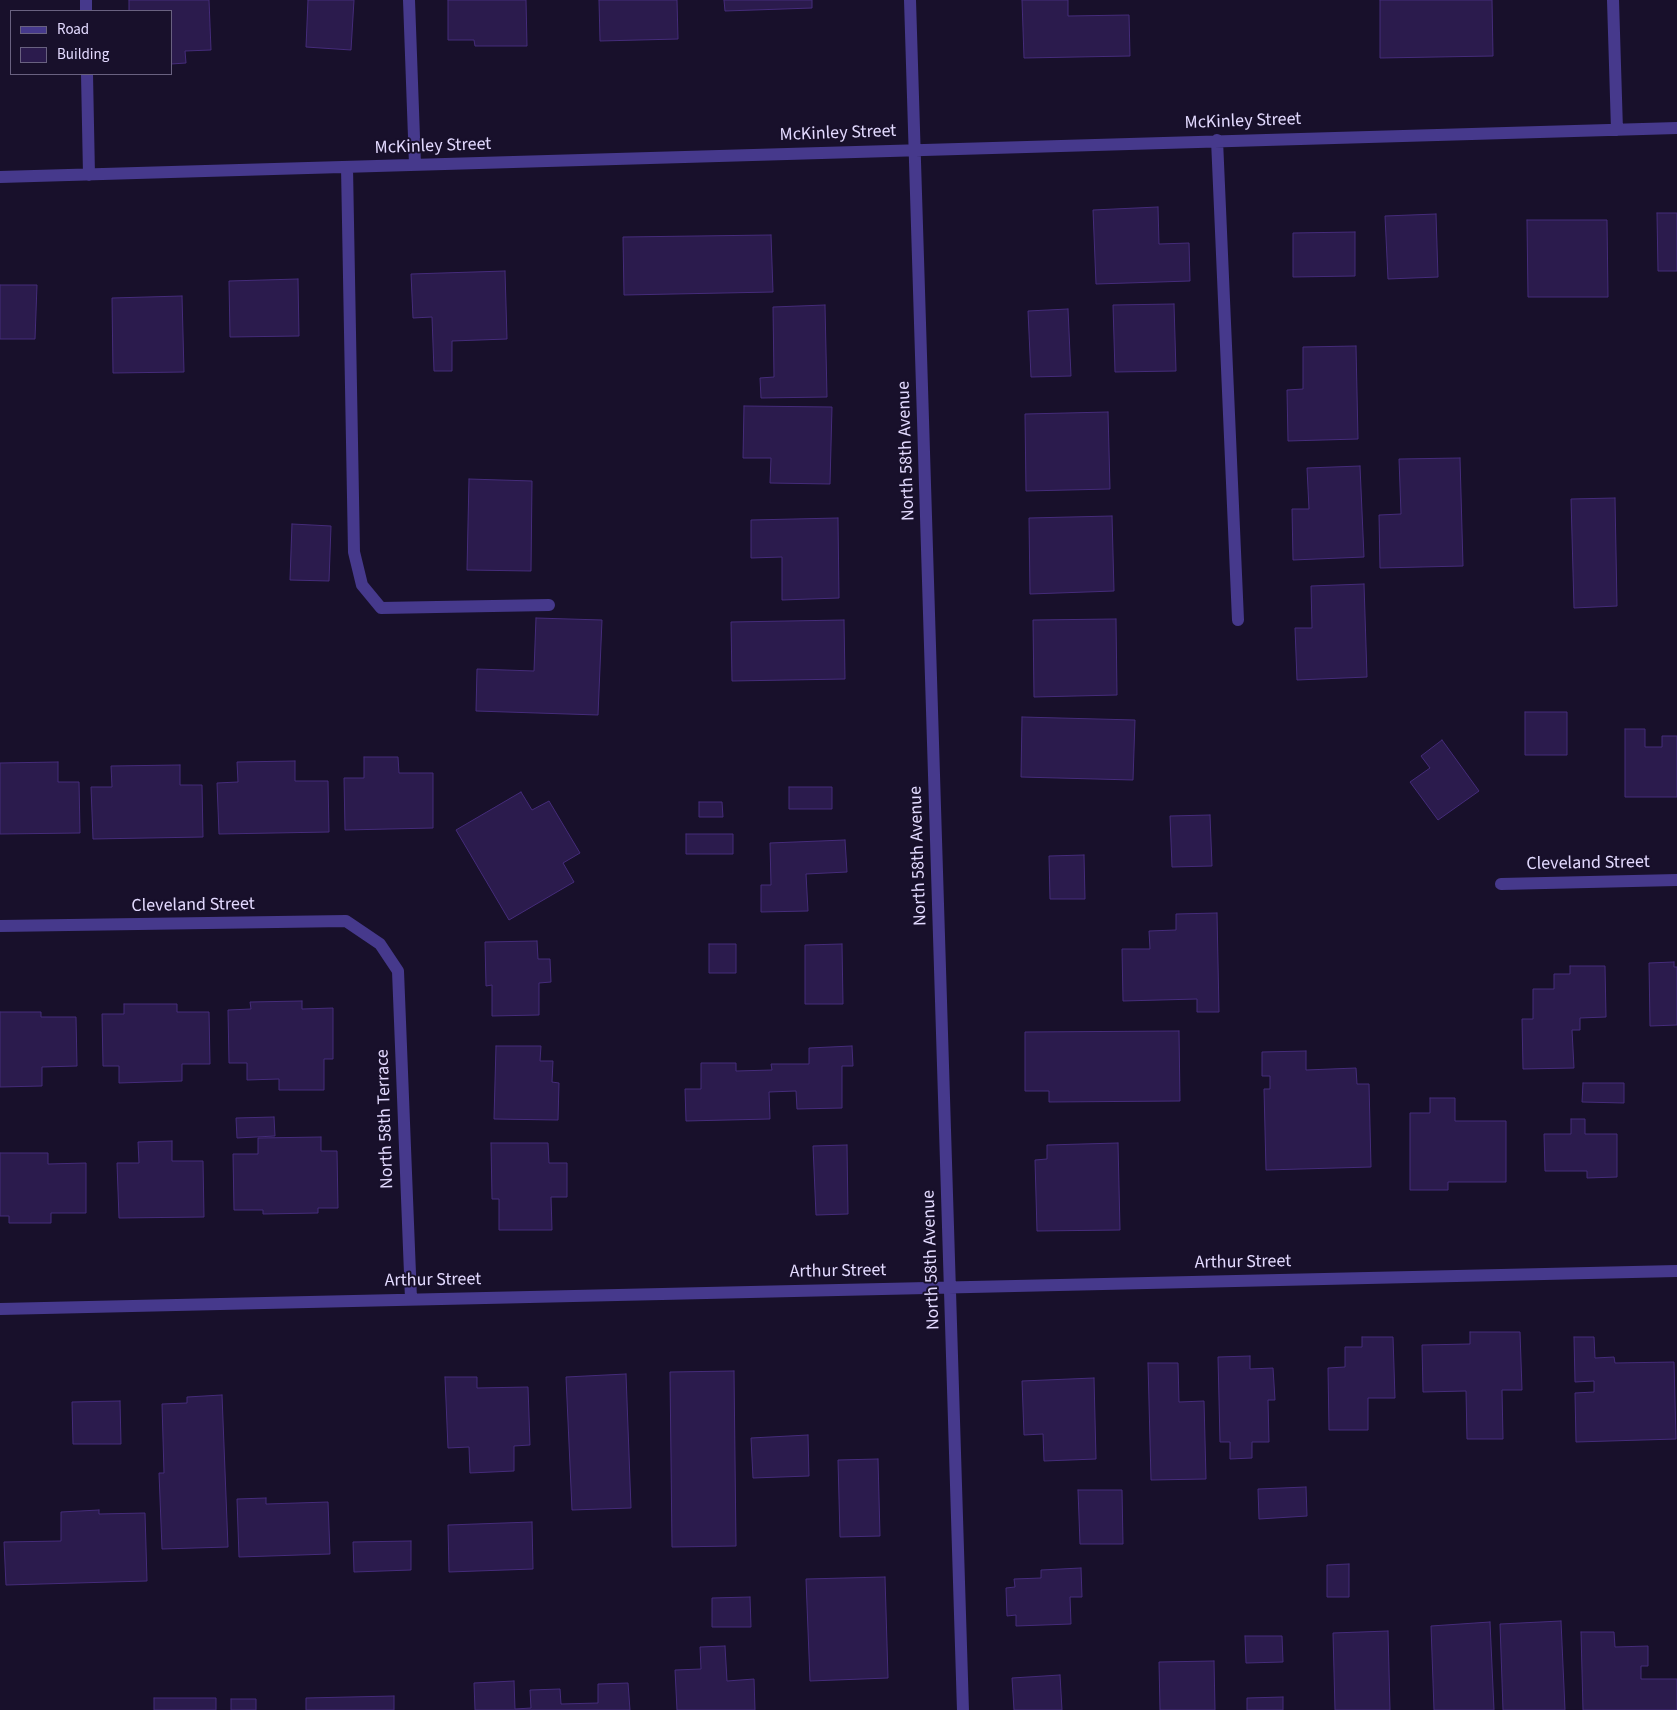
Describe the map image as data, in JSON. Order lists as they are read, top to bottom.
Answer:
{
  "streets": {
    "street": [
      "McKinley Street",
      "North 58th Avenue",
      "Cleveland Street",
      "North 58th Terrace",
      "Arthur Street"
    ]
  },
  "crossings": [
    ["McKinley Street", "North 58th Avenue"],
    ["North 58th Avenue", "Arthur Street"],
    ["Cleveland Street", "North 58th Terrace"],
    ["North 58th Terrace", "Arthur Street"]
  ],
  "legend": ["Road", "Building"]
}
